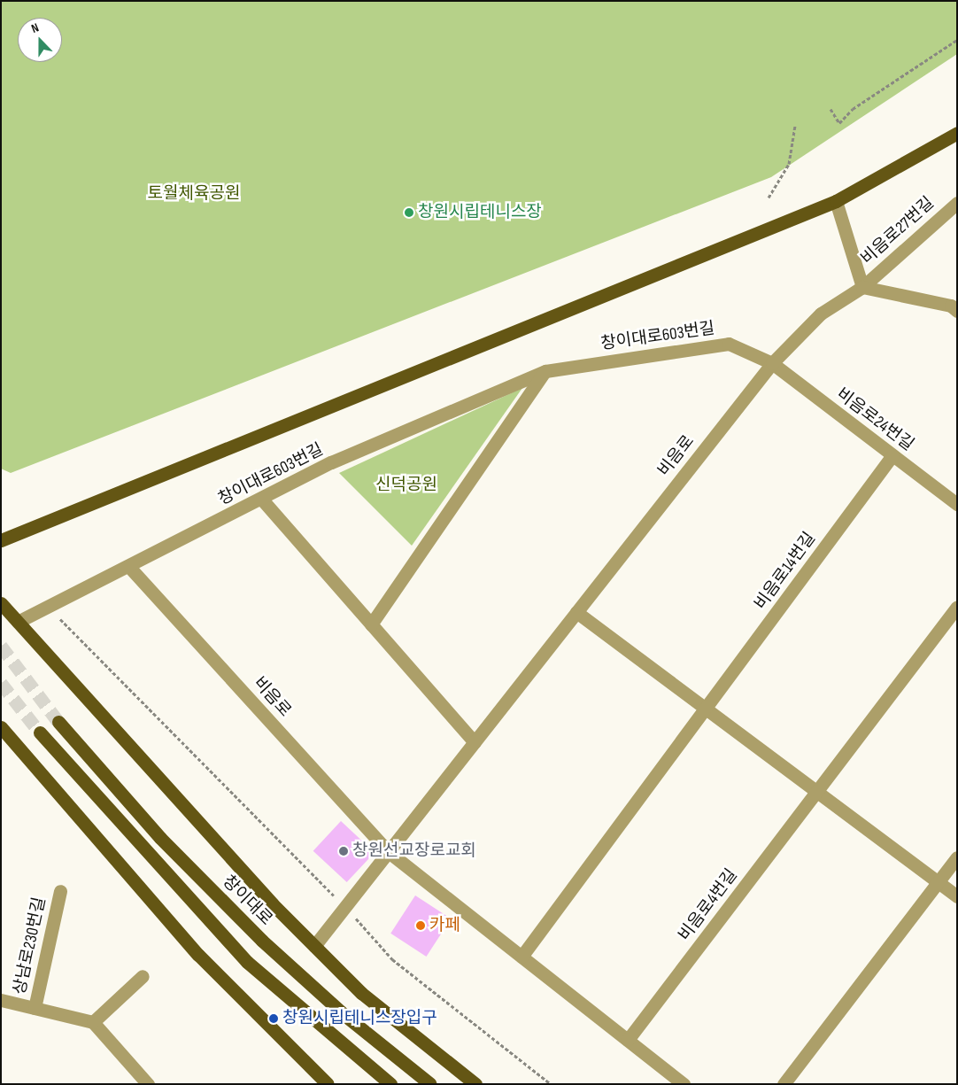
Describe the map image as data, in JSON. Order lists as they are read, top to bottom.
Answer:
{
  "streets": {
    "main road": ["창이대로"],
    "street": [
      "비음로27번길",
      "창이대로603번길",
      "비음로24번길",
      "비음로",
      "비음로14번길",
      "비음로4번길",
      "상남로230번길"
    ]
  },
  "crossings": [
    ["비음로27번길", "비음로"],
    ["창이대로603번길", "비음로24번길"],
    ["창이대로603번길", "비음로"],
    ["비음로24번길", "비음로"],
    ["비음로24번길", "비음로14번길"]
  ],
  "parks": ["토월체육공원", "신덕공원"],
  "places": [
    "창원시립테니스장",
    "창원선교장로교회",
    "카페",
    "창원시립테니스장입구"
  ],
  "north": "top"
}
